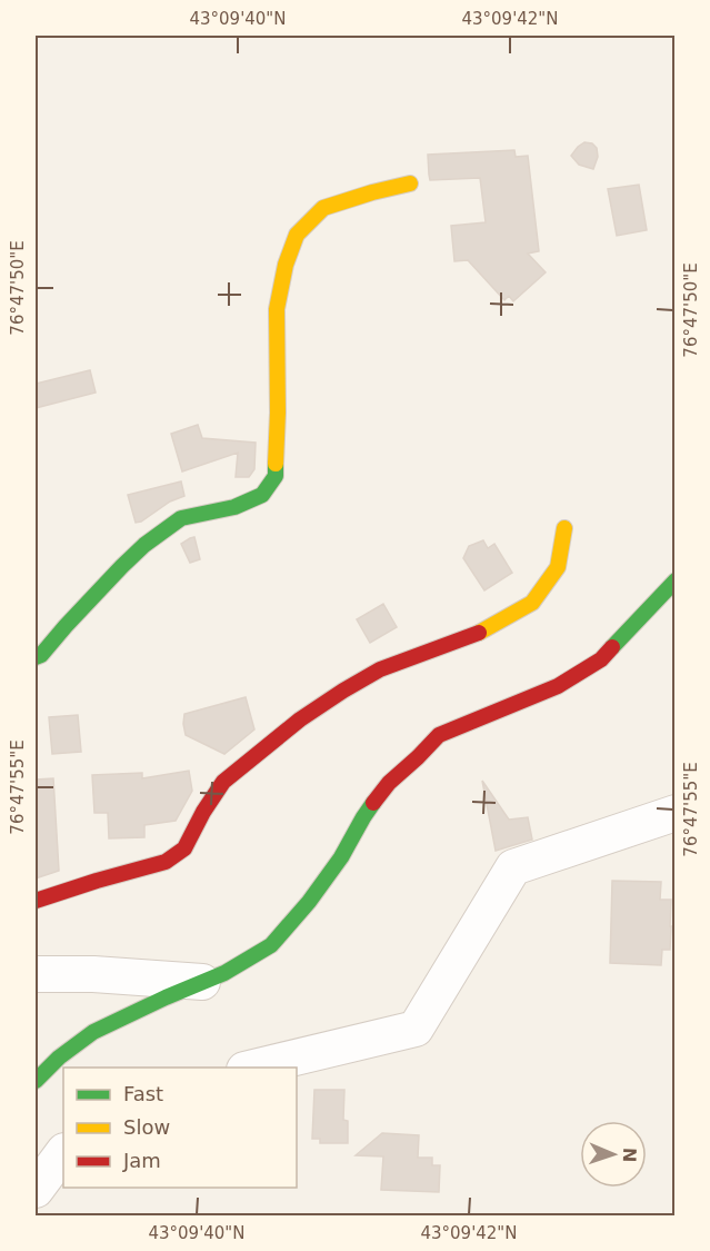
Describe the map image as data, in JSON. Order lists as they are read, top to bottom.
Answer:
{
  "legend": ["Fast", "Slow", "Jam"],
  "north": "right",
  "coordinates": [
    "43°09'40\"N",
    "43°09'42\"N",
    "76°47'50\"E",
    "76°47'55\"E"
  ]
}
